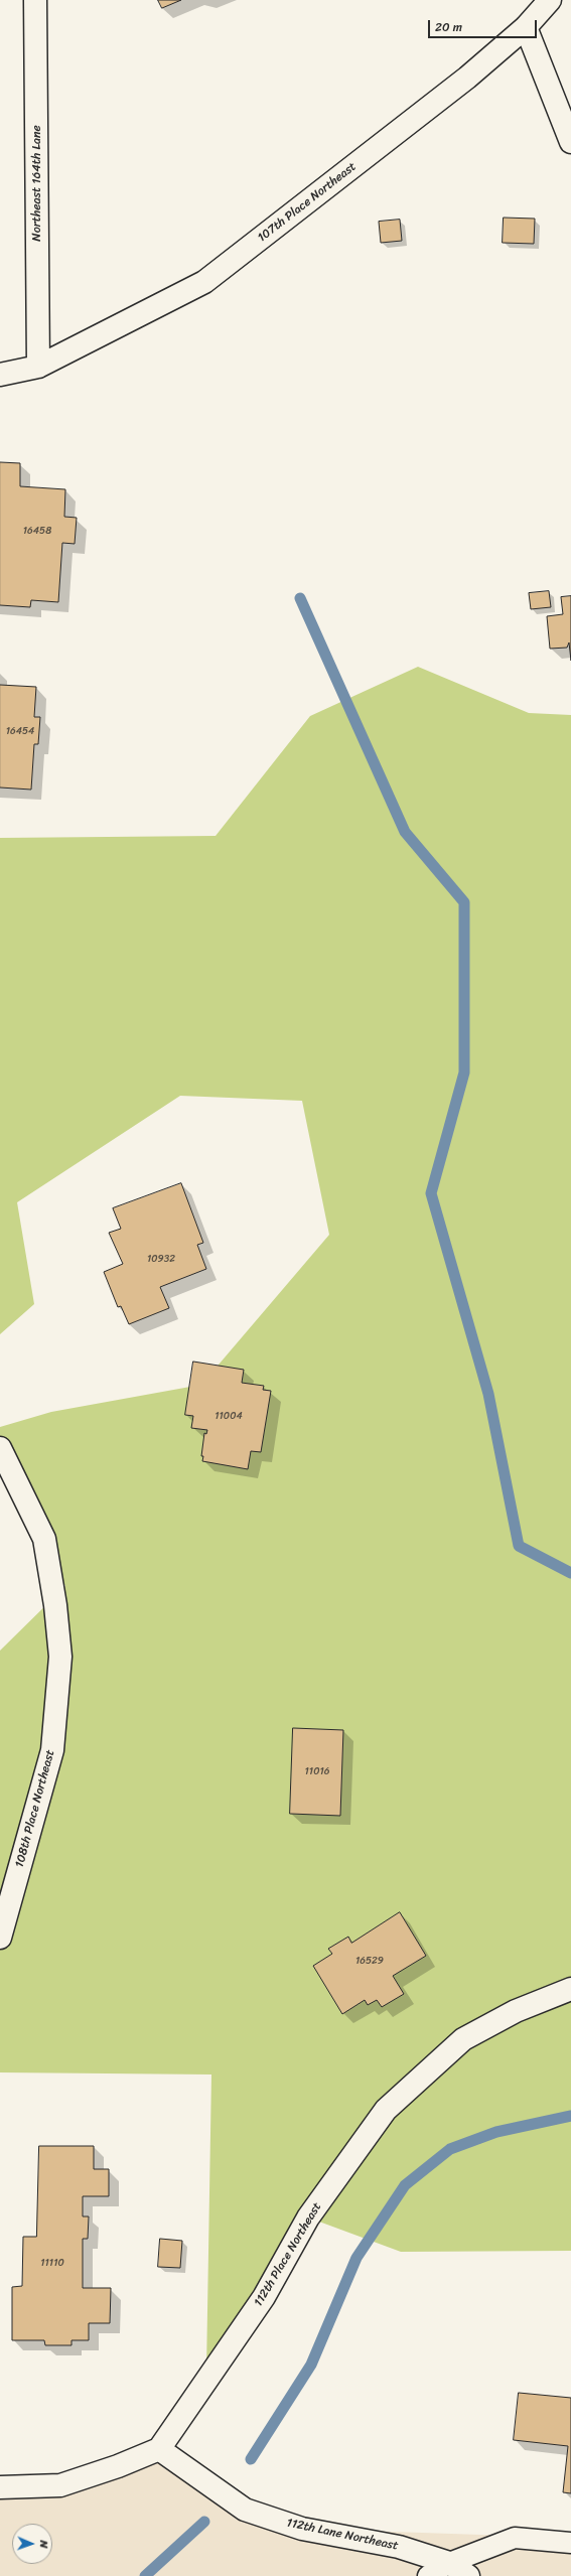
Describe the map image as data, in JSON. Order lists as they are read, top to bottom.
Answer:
{
  "streets": {
    "street": [
      "Northeast 164th Lane",
      "107th Place Northeast",
      "108th Place Northeast",
      "112th Place Northeast",
      "112th Lane Northeast"
    ]
  },
  "crossings": [
    ["Northeast 164th Lane", "107th Place Northeast"],
    ["112th Place Northeast", "112th Lane Northeast"]
  ],
  "house_numbers": [
    "16458",
    "16454",
    "10932",
    "11004",
    "11016",
    "16529",
    "11110"
  ],
  "scale_bar": "20 m",
  "north": "right"
}
